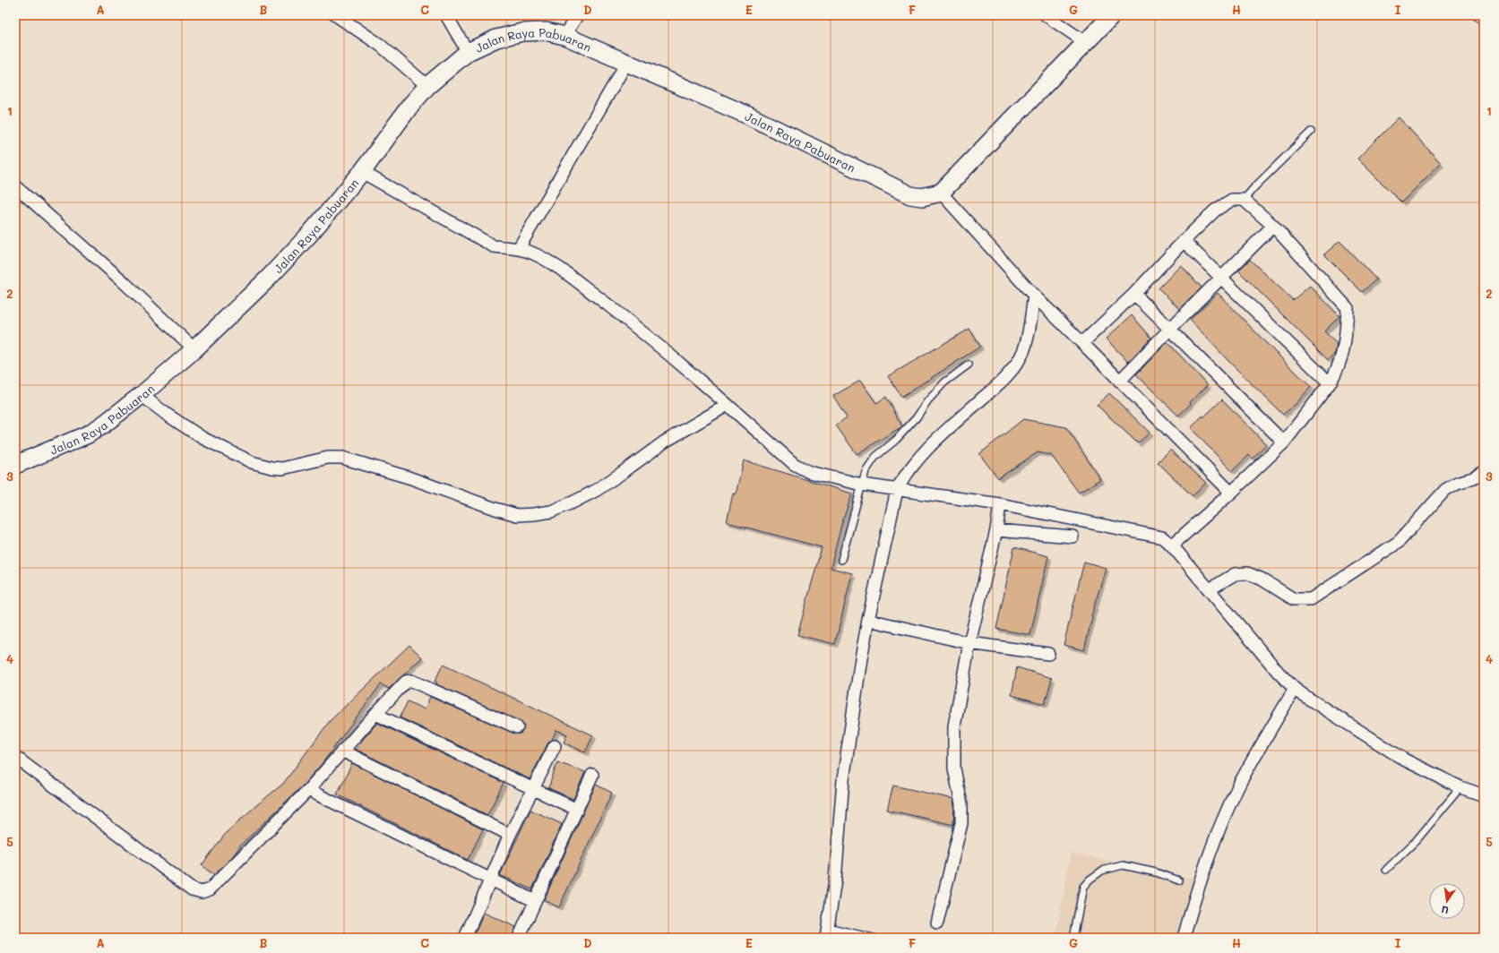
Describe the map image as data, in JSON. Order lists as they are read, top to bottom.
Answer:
{
  "streets": {
    "street": ["Jalan Raya Pabuaran"]
  },
  "north": "bottom",
  "grid": {
    "columns": [
      "A",
      "B",
      "C",
      "D",
      "E",
      "F",
      "G",
      "H",
      "I"
    ],
    "rows": [
      "1",
      "2",
      "3",
      "4",
      "5"
    ]
  }
}
